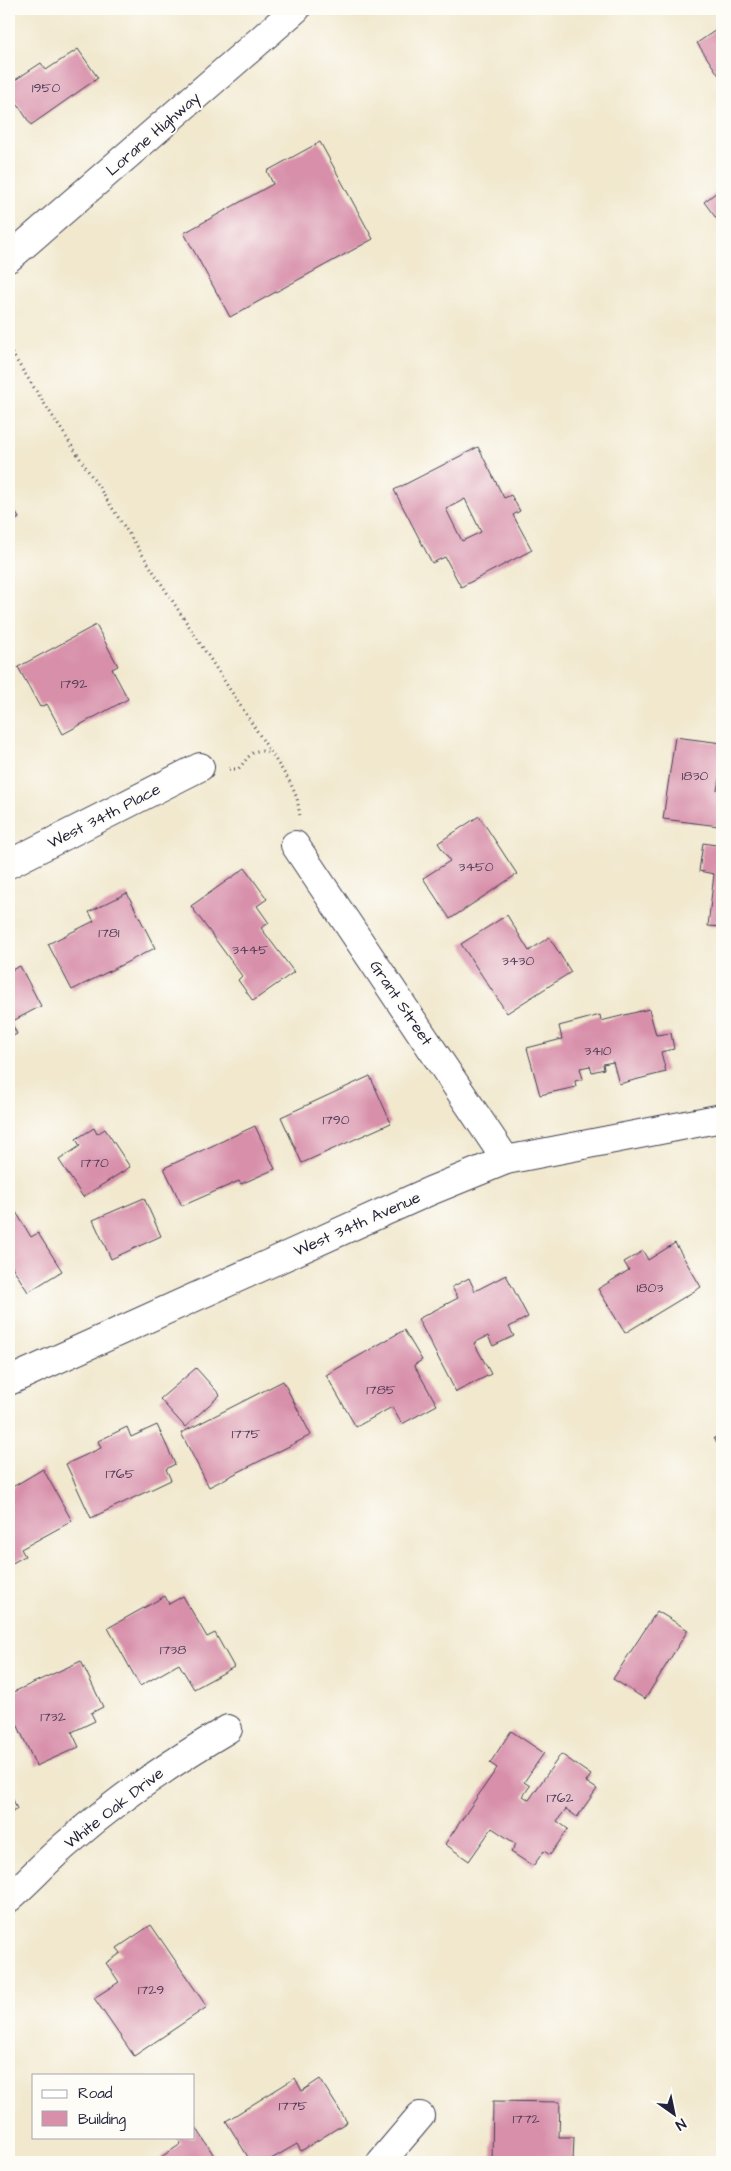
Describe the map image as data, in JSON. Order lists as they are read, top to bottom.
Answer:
{
  "streets": {
    "street": [
      "Lorane Highway",
      "West 34th Place",
      "Grant Street",
      "West 34th Avenue",
      "White Oak Drive"
    ]
  },
  "crossings": [
    ["Grant Street", "West 34th Avenue"]
  ],
  "house_numbers": [
    "1950",
    "1792",
    "1830",
    "3450",
    "1781",
    "3445",
    "3430",
    "3410",
    "1790",
    "1770",
    "1803",
    "1785",
    "1775",
    "1765",
    "1738",
    "1732",
    "1762",
    "1729",
    "1775",
    "1772"
  ],
  "legend": ["Road", "Building"],
  "north": "bottom right"
}
